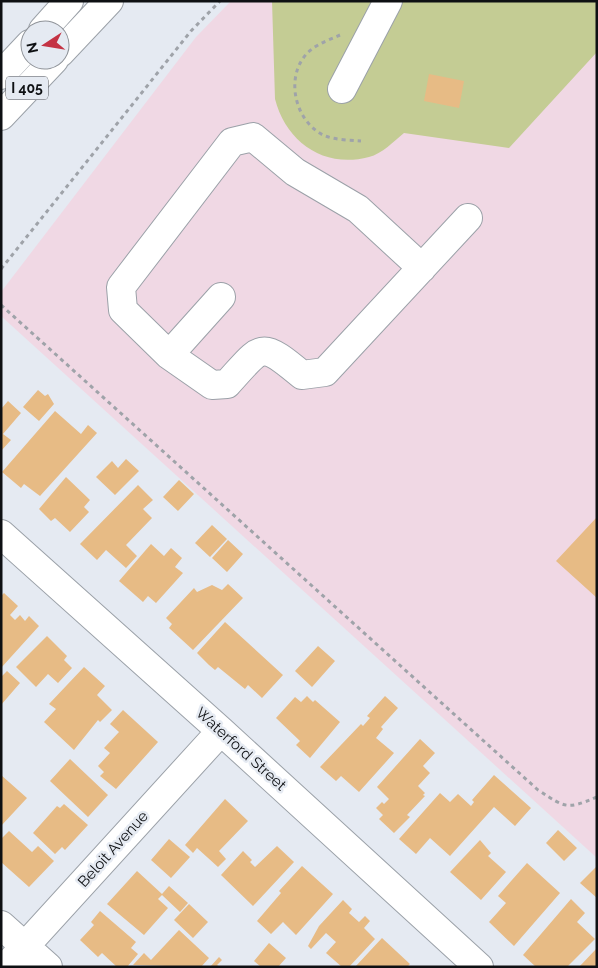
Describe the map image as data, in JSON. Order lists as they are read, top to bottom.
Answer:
{
  "streets": {
    "main road": ["I 405", "Waterford Street", "Beloit Avenue"]
  },
  "crossings": [
    ["Waterford Street", "Beloit Avenue"]
  ],
  "north": "left"
}
